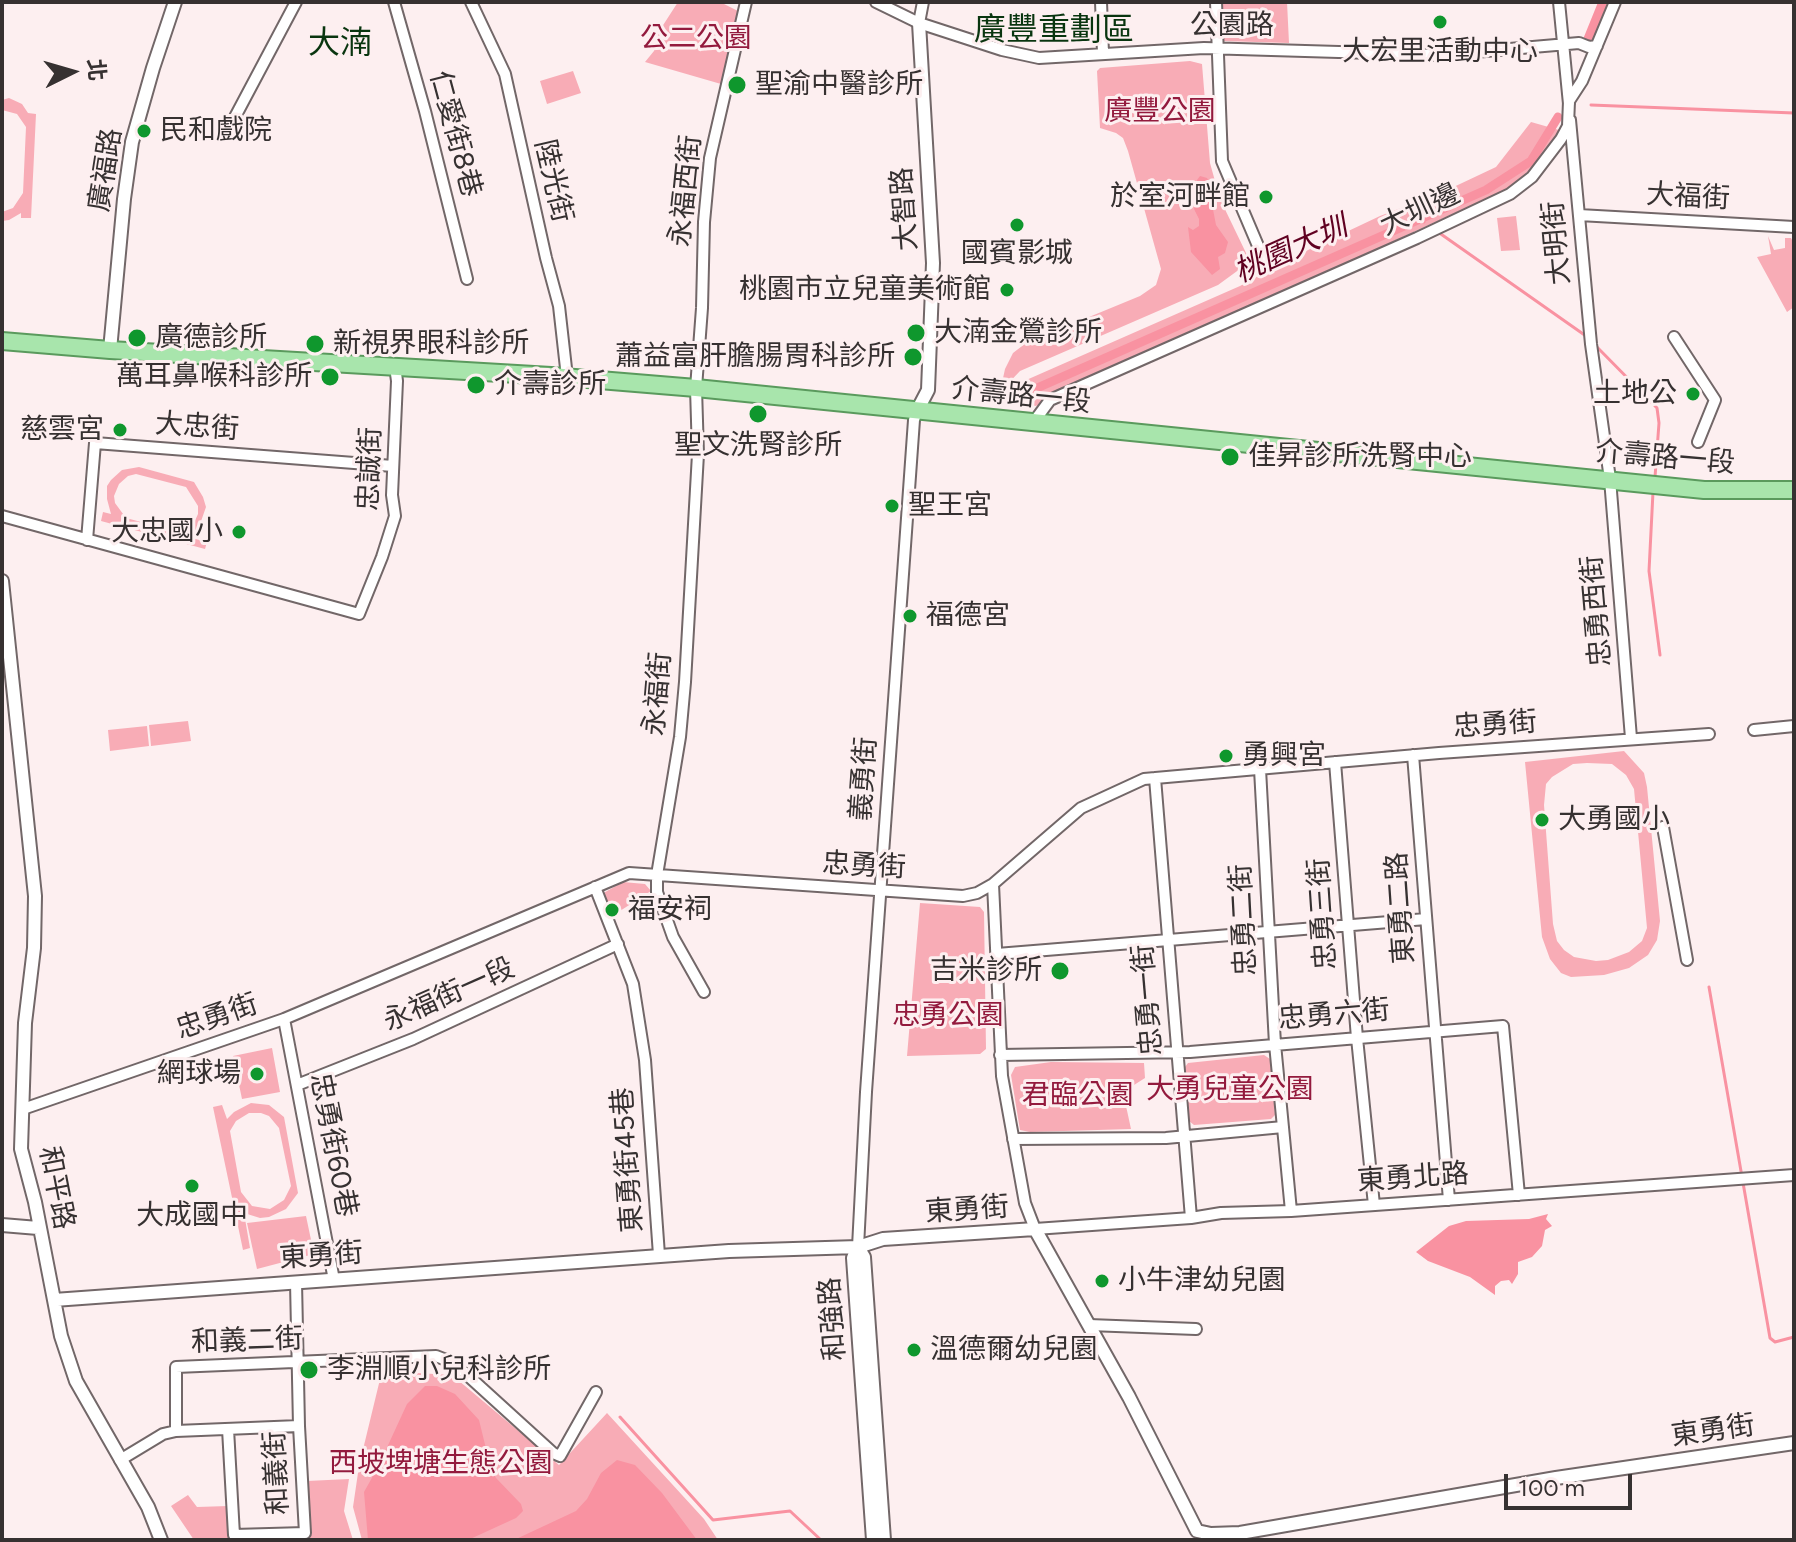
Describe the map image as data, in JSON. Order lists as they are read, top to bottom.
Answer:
{
  "streets": {
    "main road": ["介壽路一段"],
    "street": [
      "公園路",
      "仁愛街8巷",
      "廣福路",
      "陸光街",
      "永福西街",
      "大福街",
      "大智路",
      "大圳邊",
      "大明街",
      "大忠街",
      "忠誠街",
      "忠勇西街",
      "永福街",
      "忠勇街",
      "義勇街",
      "東勇二路",
      "忠勇三街",
      "忠勇二街",
      "永福街一段",
      "忠勇一街",
      "忠勇六街",
      "忠勇街60巷",
      "東勇街45巷",
      "東勇北路",
      "和平路",
      "東勇街",
      "和強路",
      "和義二街",
      "和義街"
    ]
  },
  "crossings": [
    ["公園路", "大智路"],
    ["公園路", "大明街"],
    ["廣福路", "介壽路一段"],
    ["陸光街", "介壽路一段"],
    ["永福西街", "介壽路一段"],
    ["永福西街", "永福街"],
    ["大福街", "大明街"],
    ["大智路", "介壽路一段"],
    ["大智路", "義勇街"],
    ["大圳邊", "大明街"],
    ["大圳邊", "介壽路一段"],
    ["大明街", "介壽路一段"],
    ["大明街", "忠勇西街"],
    ["介壽路一段", "忠誠街"],
    ["介壽路一段", "忠勇西街"],
    ["介壽路一段", "永福街"],
    ["介壽路一段", "義勇街"],
    ["大忠街", "忠誠街"],
    ["忠勇西街", "忠勇街"],
    ["永福街", "忠勇街"],
    ["忠勇街", "義勇街"],
    ["忠勇街", "東勇二路"],
    ["忠勇街", "忠勇三街"],
    ["忠勇街", "忠勇二街"],
    ["忠勇街", "忠勇一街"],
    ["忠勇街", "忠勇街60巷"],
    ["忠勇街", "東勇街45巷"],
    ["忠勇街", "和平路"],
    ["義勇街", "東勇街"],
    ["義勇街", "和強路"],
    ["東勇二路", "忠勇六街"],
    ["東勇二路", "東勇北路"],
    ["忠勇三街", "忠勇六街"],
    ["忠勇三街", "東勇北路"],
    ["忠勇二街", "忠勇六街"],
    ["忠勇二街", "東勇北路"],
    ["永福街一段", "忠勇街60巷"],
    ["永福街一段", "東勇街45巷"],
    ["忠勇一街", "忠勇六街"],
    ["忠勇一街", "東勇北路"],
    ["忠勇六街", "東勇北路"],
    ["忠勇街60巷", "東勇街"],
    ["東勇街45巷", "東勇街"],
    ["東勇北路", "東勇街"],
    ["和平路", "東勇街"],
    ["東勇街", "和強路"],
    ["東勇街", "和義街"],
    ["和義二街", "和義街"]
  ],
  "districts": ["廣豐重劃區", "大湳"],
  "water": ["桃園大圳"],
  "parks": [
    "公二公園",
    "廣豐公園",
    "忠勇公園",
    "大勇兒童公園",
    "君臨公園",
    "西坡埤塘生態公園"
  ],
  "places": [
    "大宏里活動中心",
    "聖渝中醫診所",
    "民和戲院",
    "於室河畔館",
    "國賓影城",
    "桃園市立兒童美術館",
    "大湳金鶯診所",
    "廣德診所",
    "新視界眼科診所",
    "蕭益富肝膽腸胃科診所",
    "萬耳鼻喉科診所",
    "介壽診所",
    "土地公",
    "聖文洗腎診所",
    "慈雲宮",
    "佳昇診所洗腎中心",
    "聖王宮",
    "大忠國小",
    "福德宮",
    "勇興宮",
    "大勇國小",
    "福安祠",
    "吉米診所",
    "網球場",
    "大成國中",
    "小牛津幼兒園",
    "溫德爾幼兒園",
    "李淵順小兒科診所"
  ],
  "scale_bar": "100 m",
  "north": "right"
}
